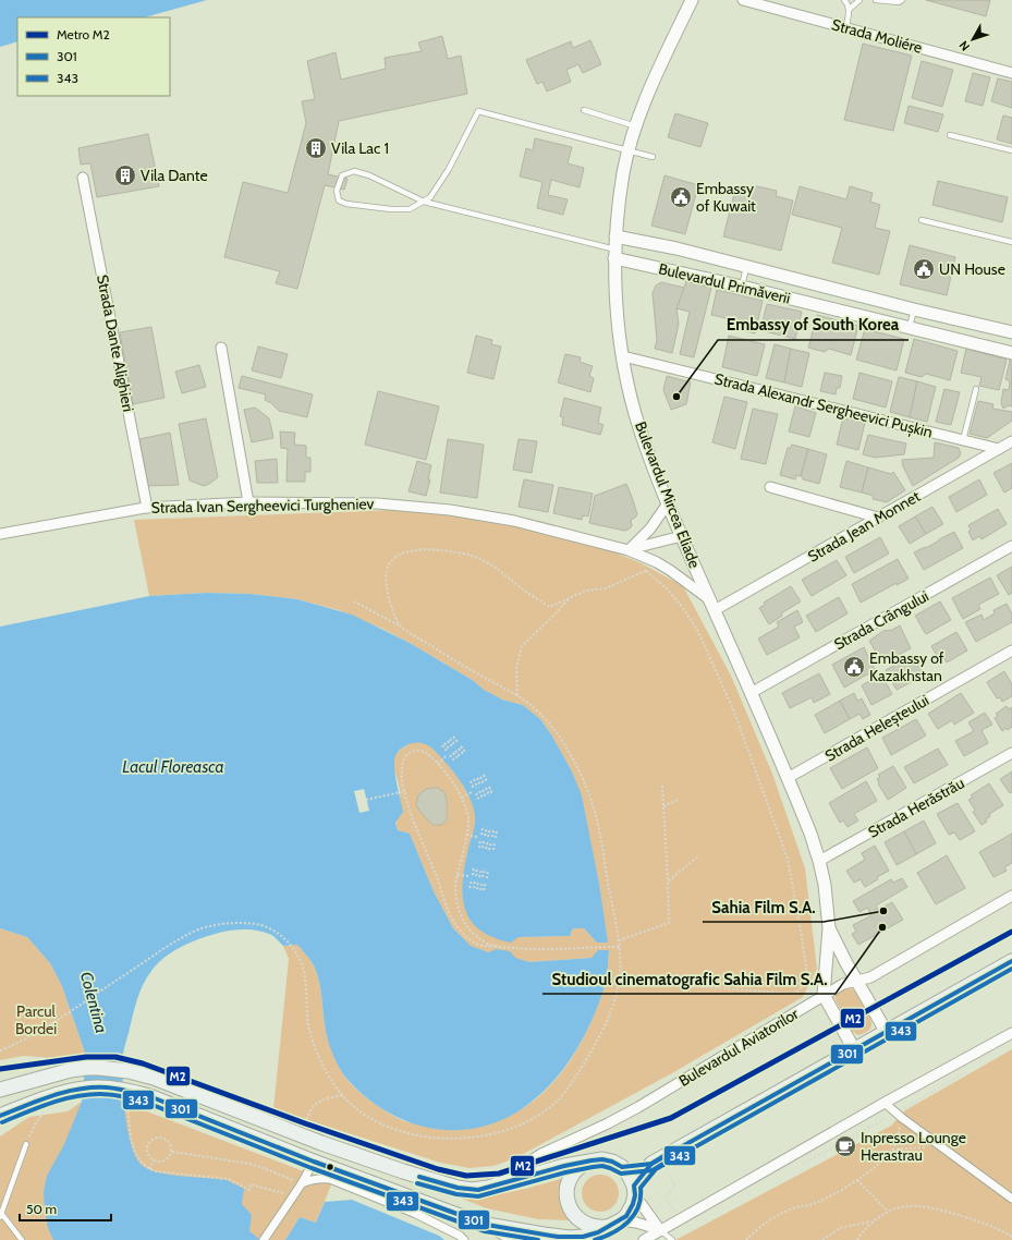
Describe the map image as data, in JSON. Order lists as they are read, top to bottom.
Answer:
{
  "streets": {
    "street": [
      "Strada Moliére",
      "Bulevardul Primăverii",
      "Strada Dante Alighieri",
      "Strada Alexandr Sergheevici Pușkin",
      "Bulevardul Mircea Eliade",
      "Strada Ivan Sergheevici Turgheniev",
      "Strada Jean Monnet",
      "Strada Crângului",
      "Strada Heleșteului",
      "Strada Herăstrău",
      "Bulevardul Aviatorilor"
    ]
  },
  "crossings": [
    ["Bulevardul Primăverii", "Bulevardul Mircea Eliade"],
    ["Strada Dante Alighieri", "Strada Ivan Sergheevici Turgheniev"],
    ["Strada Alexandr Sergheevici Pușkin", "Bulevardul Mircea Eliade"],
    ["Strada Alexandr Sergheevici Pușkin", "Strada Jean Monnet"],
    ["Bulevardul Mircea Eliade", "Strada Ivan Sergheevici Turgheniev"],
    ["Bulevardul Mircea Eliade", "Strada Jean Monnet"],
    ["Bulevardul Mircea Eliade", "Strada Crângului"],
    ["Bulevardul Mircea Eliade", "Strada Heleșteului"],
    ["Bulevardul Mircea Eliade", "Strada Herăstrău"],
    ["Bulevardul Mircea Eliade", "Bulevardul Aviatorilor"]
  ],
  "water": ["Lacul Floreasca", "Colentina"],
  "parks": ["Parcul Bordei"],
  "places": {
    "building": ["Vila Lac 1", "Vila Dante"],
    "public building": ["Embassy of Kuwait", "UN House", "Embassy of Kazakhstan"],
    "other": ["Embassy of South Korea", "Sahia Film S.A.", "Studioul cinematografic Sahia Film S.A."],
    "cafe": ["Inpresso Lounge Herastrau"]
  },
  "lines": ["metro line M2", "transit line 301", "transit line 343"],
  "legend": ["Metro M2", "301", "343"],
  "scale_bar": "50 m",
  "north": "bottom left"
}
